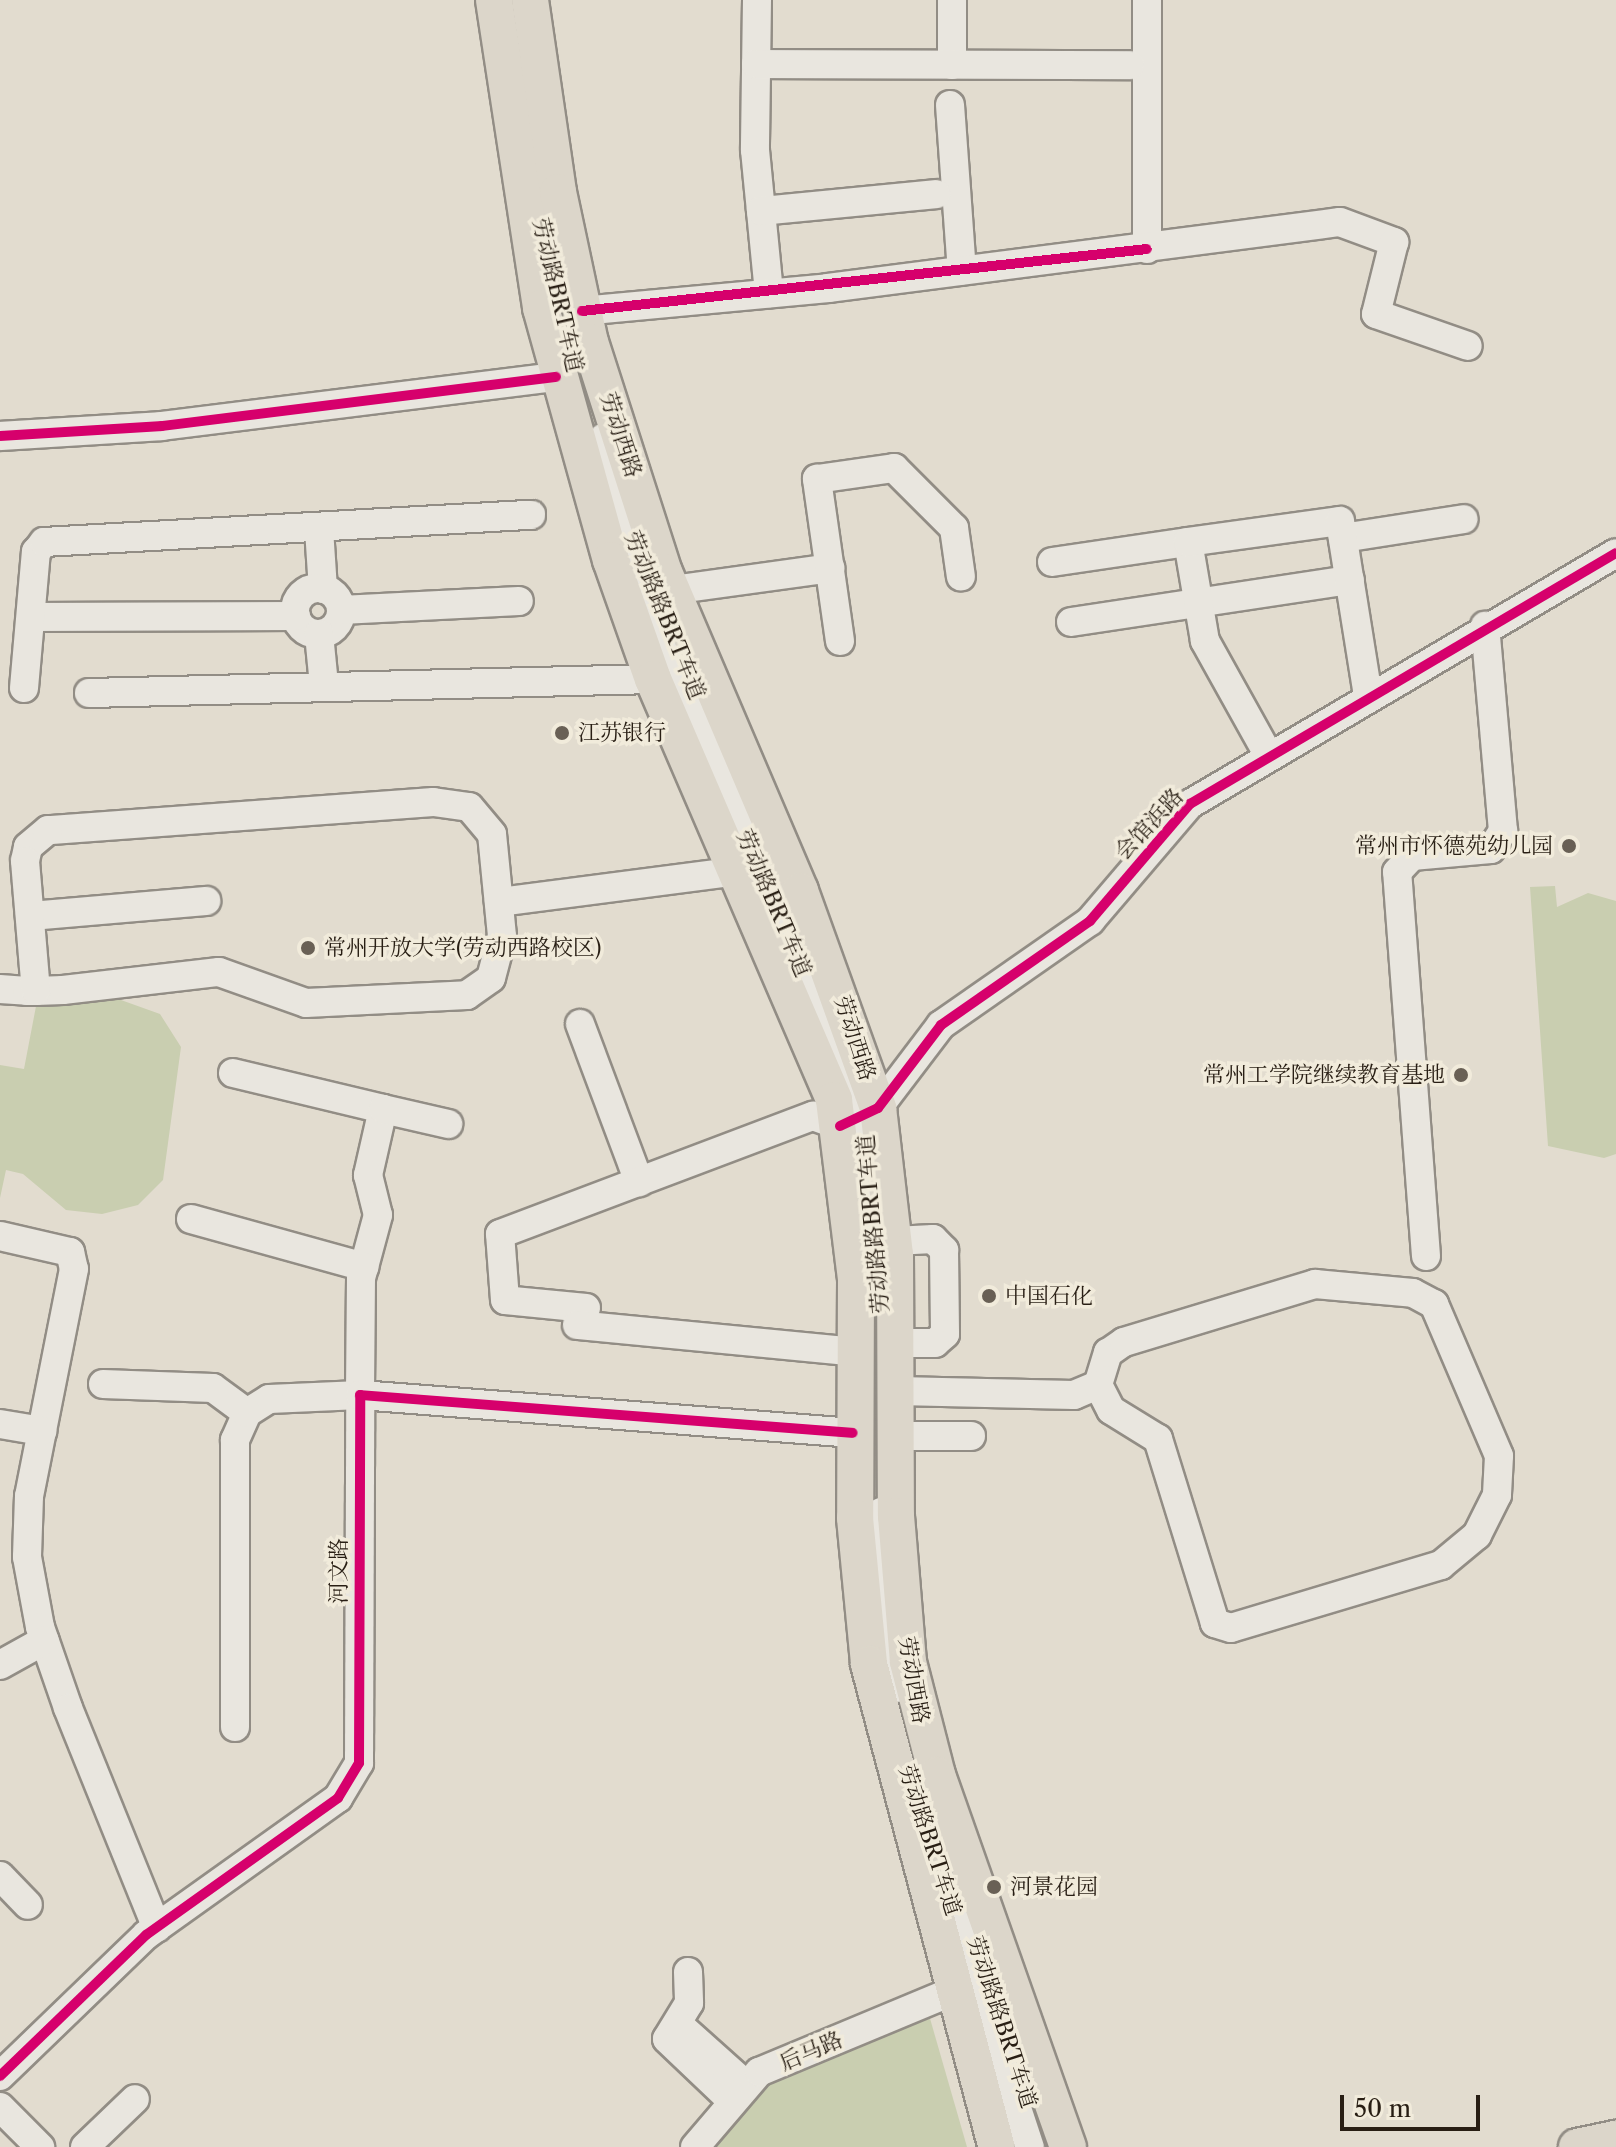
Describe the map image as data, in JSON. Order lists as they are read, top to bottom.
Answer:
{
  "streets": {
    "main road": ["劳动西路"],
    "street": [
      "劳动路BRT车道",
      "劳动路路BRT车道",
      "会馆浜路",
      "河文路",
      "后马路"
    ]
  },
  "crossings": [
    ["劳动路BRT车道", "劳动西路"],
    ["劳动路BRT车道", "劳动路路BRT车道"],
    ["劳动路BRT车道", "会馆浜路"],
    ["劳动西路", "劳动路路BRT车道"],
    ["劳动西路", "会馆浜路"],
    ["劳动西路", "后马路"],
    ["劳动路路BRT车道", "会馆浜路"]
  ],
  "places": [
    "江苏银行",
    "常州市怀德苑幼儿园",
    "常州开放大学(劳动西路校区)",
    "常州工学院继续教育基地",
    "中国石化",
    "河景花园"
  ],
  "scale_bar": "50 m"
}
